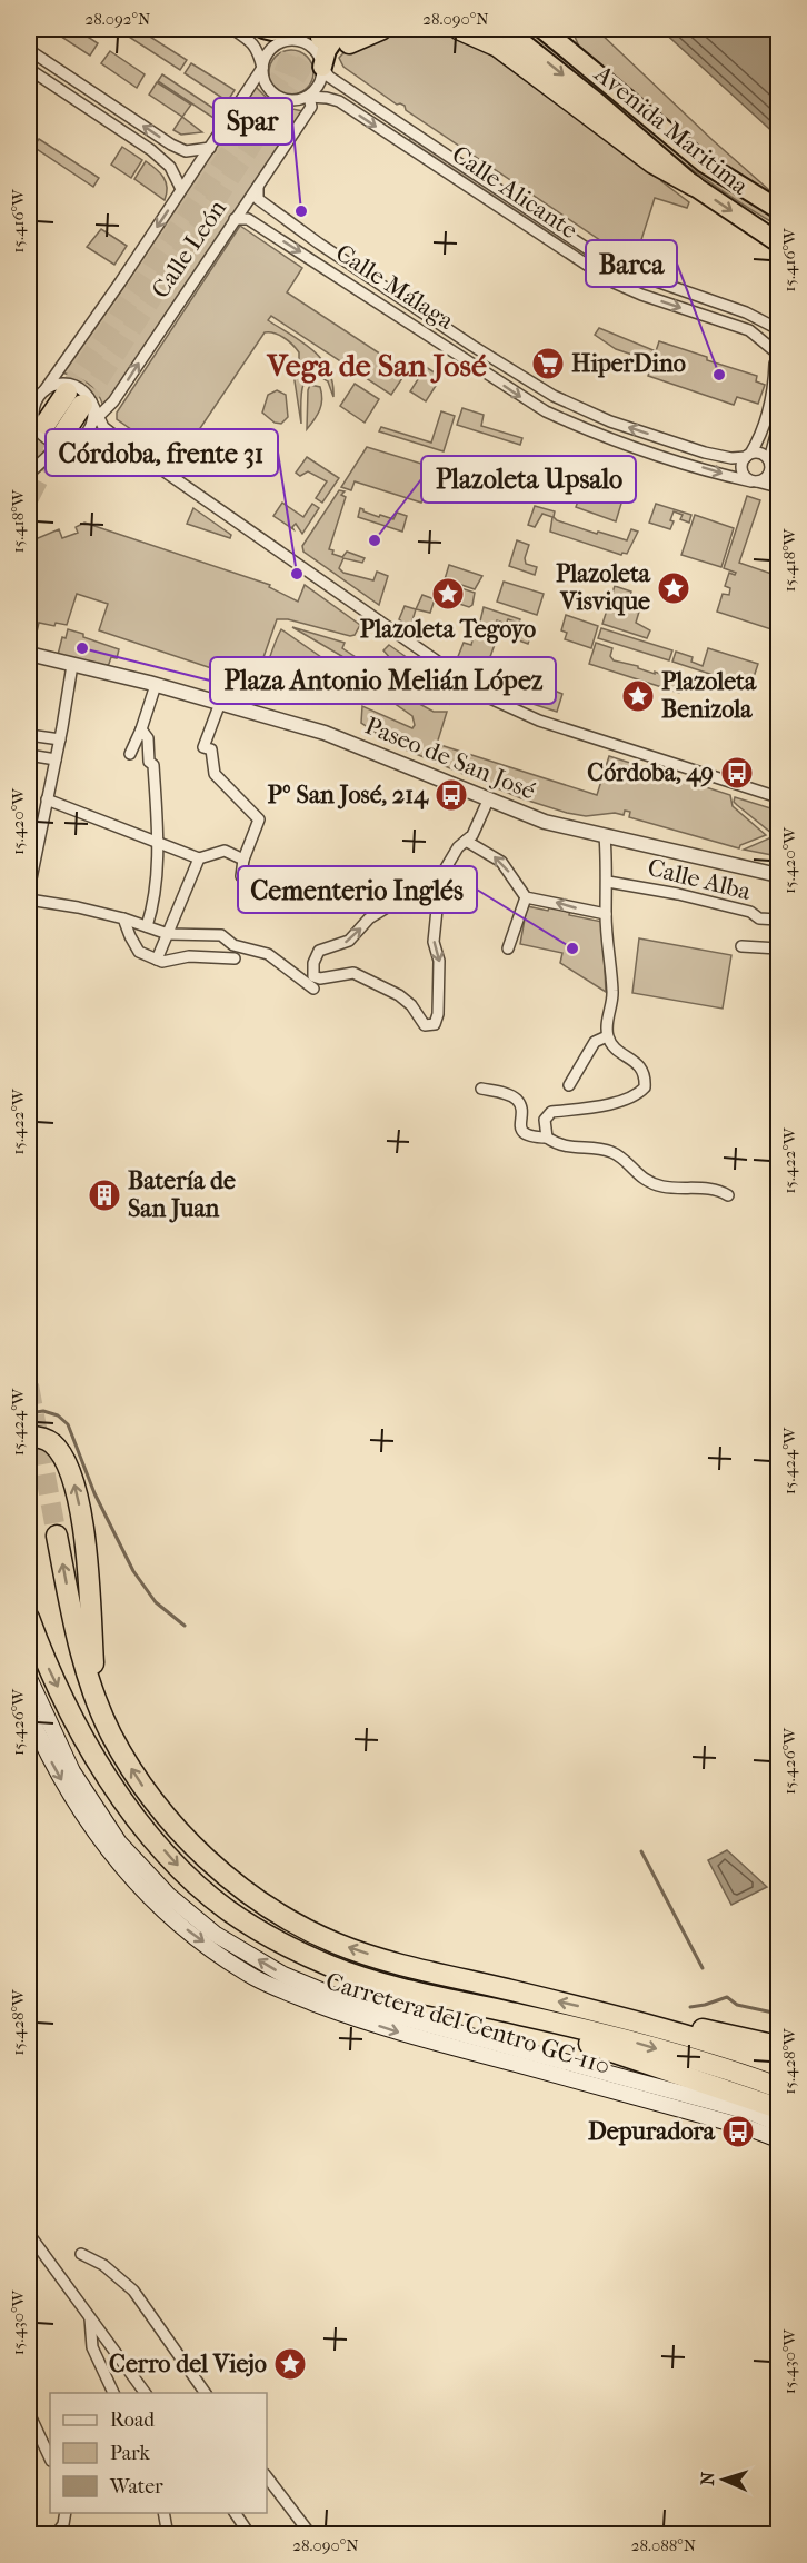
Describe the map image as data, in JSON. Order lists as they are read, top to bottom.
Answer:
{
  "streets": {
    "highway": ["Avenida Maritima"],
    "main road": ["Carretera del Centro GC-110"],
    "street": [
      "Calle Alicante",
      "Calle León",
      "Calle Málaga",
      "Paseo de San José",
      "Calle Alba"
    ]
  },
  "crossings": [
    ["Calle Alicante", "Calle León"],
    ["Calle León", "Calle Málaga"]
  ],
  "districts": ["Vega de San José"],
  "places": {
    "other": [
      "Spar",
      "Barca",
      "Plazoleta Upsalo",
      "Córdoba, frente 31",
      "Plaza Antonio Melián López",
      "Cementerio Inglés"
    ],
    "supermarket": ["HiperDino"],
    "place": [
      "Plazoleta Visvique",
      "Plazoleta Tegoyo",
      "Plazoleta Benizola",
      "Cerro del Viejo"
    ],
    "bus stop": ["Córdoba, 49", "Pº San José, 214", "Depuradora"],
    "building": ["Batería de San Juan"]
  },
  "legend": ["Road", "Park", "Water"],
  "north": "left",
  "coordinates": [
    "28.092°N",
    "28.090°N",
    "15.416°W",
    "15.418°W",
    "15.420°W",
    "15.422°W",
    "15.424°W",
    "15.426°W",
    "15.428°W",
    "15.430°W",
    "28.088°N"
  ]
}
